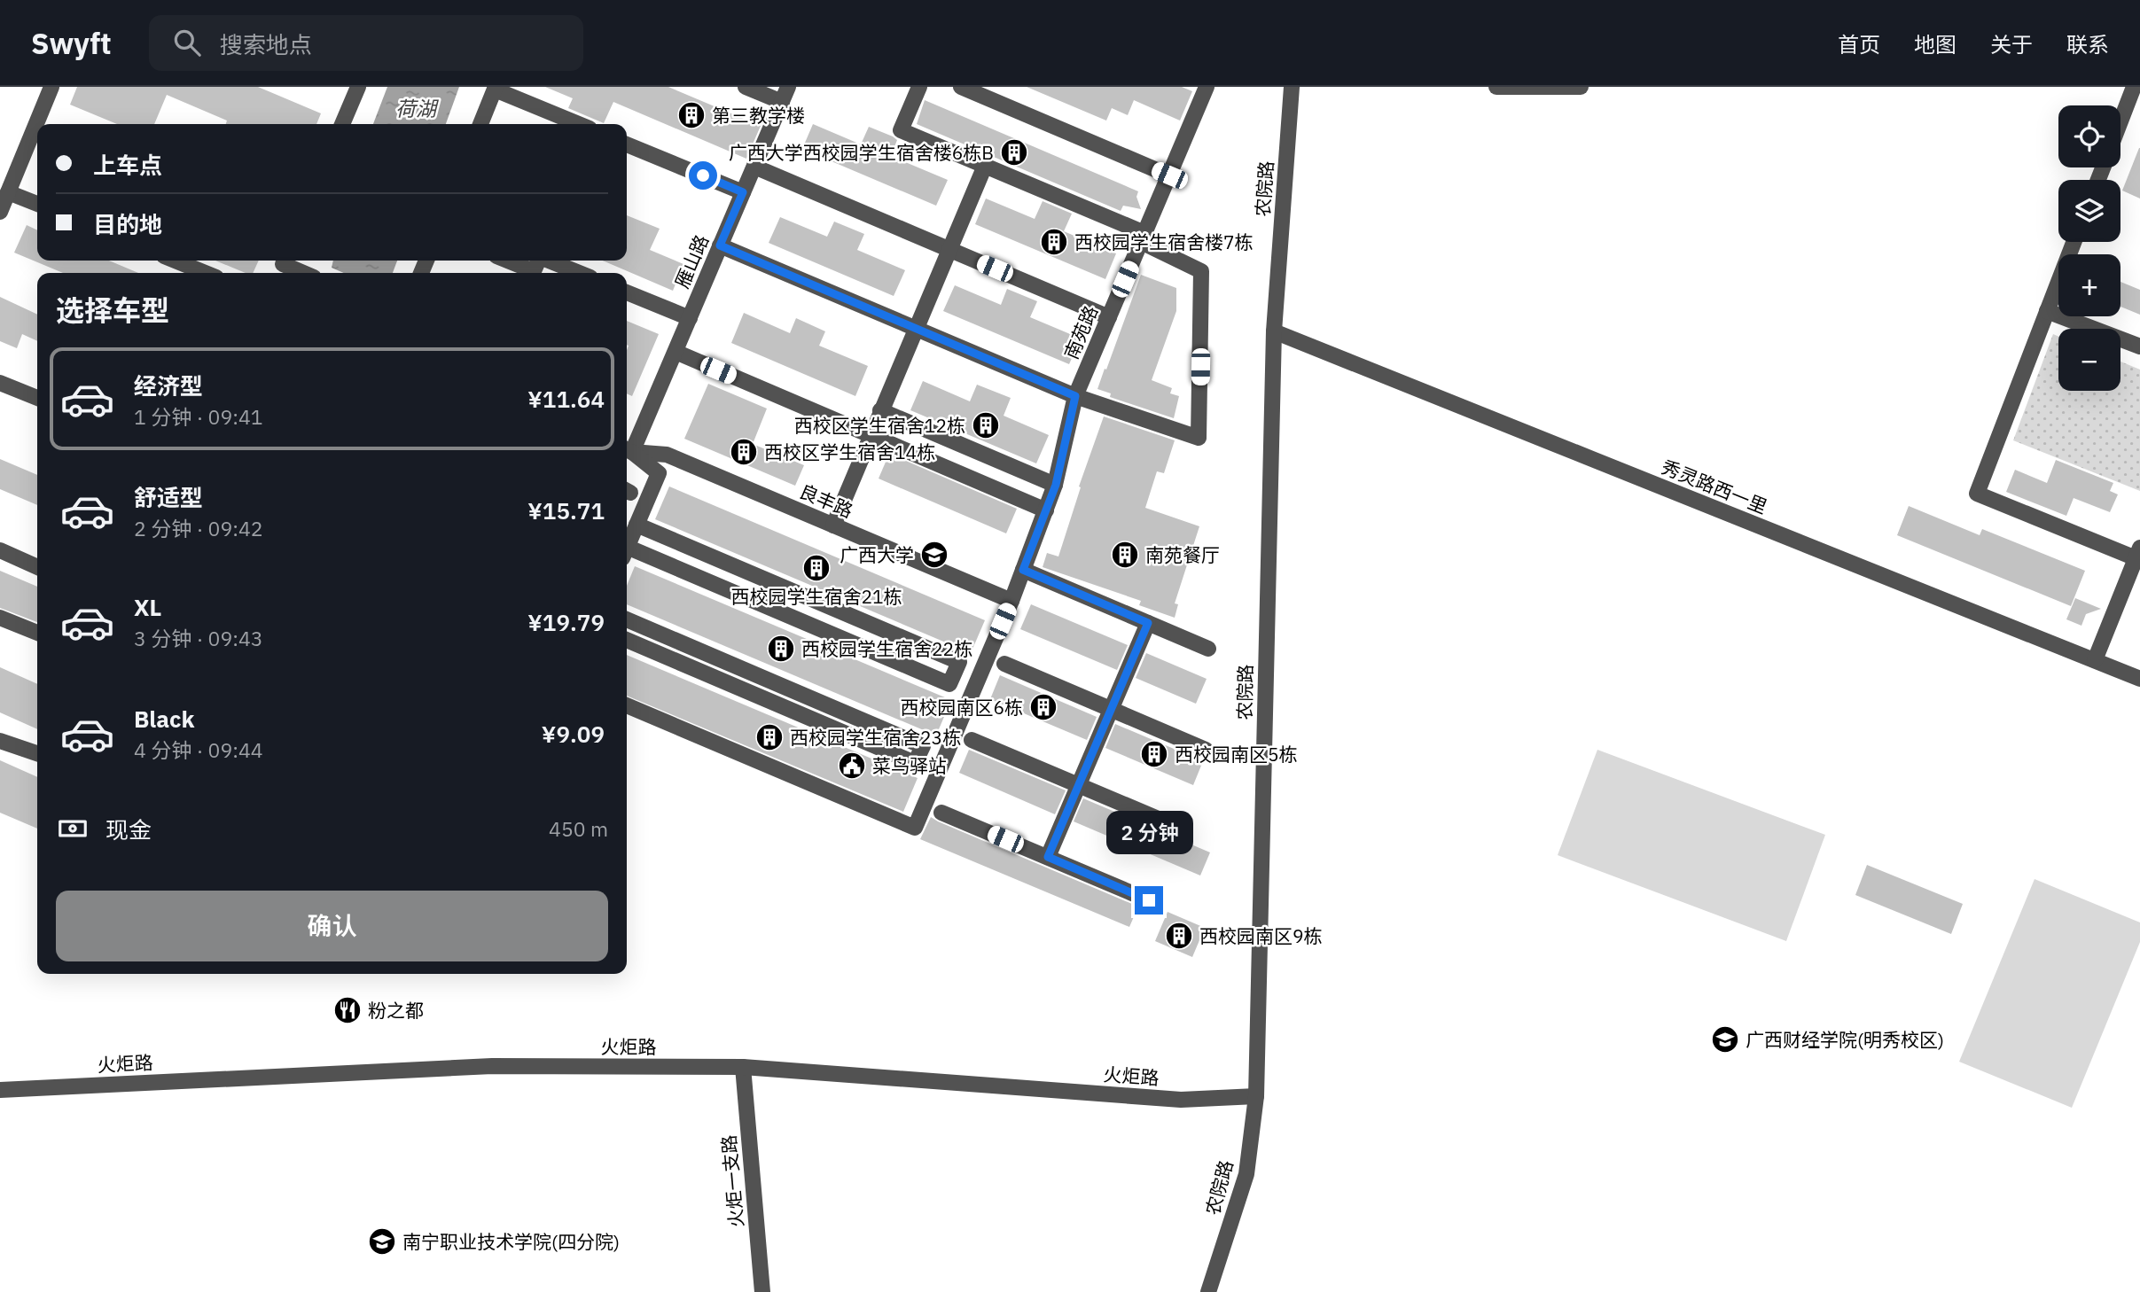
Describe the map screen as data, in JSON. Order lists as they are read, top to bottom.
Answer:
{
  "streets": {
    "street": [
      "农院路",
      "雁山路",
      "南苑路",
      "秀灵路西一里",
      "良丰路",
      "火炬路",
      "火炬一支路"
    ]
  },
  "crossings": [
    ["农院路", "秀灵路西一里"],
    ["农院路", "火炬路"],
    ["雁山路", "良丰路"],
    ["南苑路", "良丰路"],
    ["火炬路", "火炬一支路"]
  ],
  "water": ["荷湖"],
  "places": {
    "building": [
      "第三教学楼",
      "广西大学西校园学生宿舍楼6栋B",
      "西校园学生宿舍楼7栋",
      "西校区学生宿舍12栋",
      "西校区学生宿舍14栋",
      "南苑餐厅",
      "西校园学生宿舍21栋",
      "西校园学生宿舍22栋",
      "西校园南区6栋",
      "西校园学生宿舍23栋",
      "西校园南区5栋",
      "西校园南区9栋"
    ],
    "school or university": ["广西大学", "广西财经学院(明秀校区)", "南宁职业技术学院(四分院)"],
    "public building": ["菜鸟驿站"],
    "restaurant": ["粉之都"]
  },
  "page": {
    "header": "Swyft",
    "search": "搜索地点",
    "nav": [
      "首页",
      "地图",
      "关于",
      "联系"
    ],
    "map_buttons": ["+", "−"],
    "banner": ["上车点", "目的地"],
    "heading": "选择车型",
    "list": [
      {
        "name": "经济型",
        "note": "1 分钟 · 09:41",
        "value": "¥11.64"
      },
      {
        "name": "舒适型",
        "note": "2 分钟 · 09:42",
        "value": "¥15.71"
      },
      {
        "name": "XL",
        "note": "3 分钟 · 09:43",
        "value": "¥19.79"
      },
      {
        "name": "Black",
        "note": "4 分钟 · 09:44",
        "value": "¥9.09"
      }
    ],
    "pay": ["现金", "450 m"],
    "bubble": "2 分钟",
    "buttons": "确认"
  }
}
